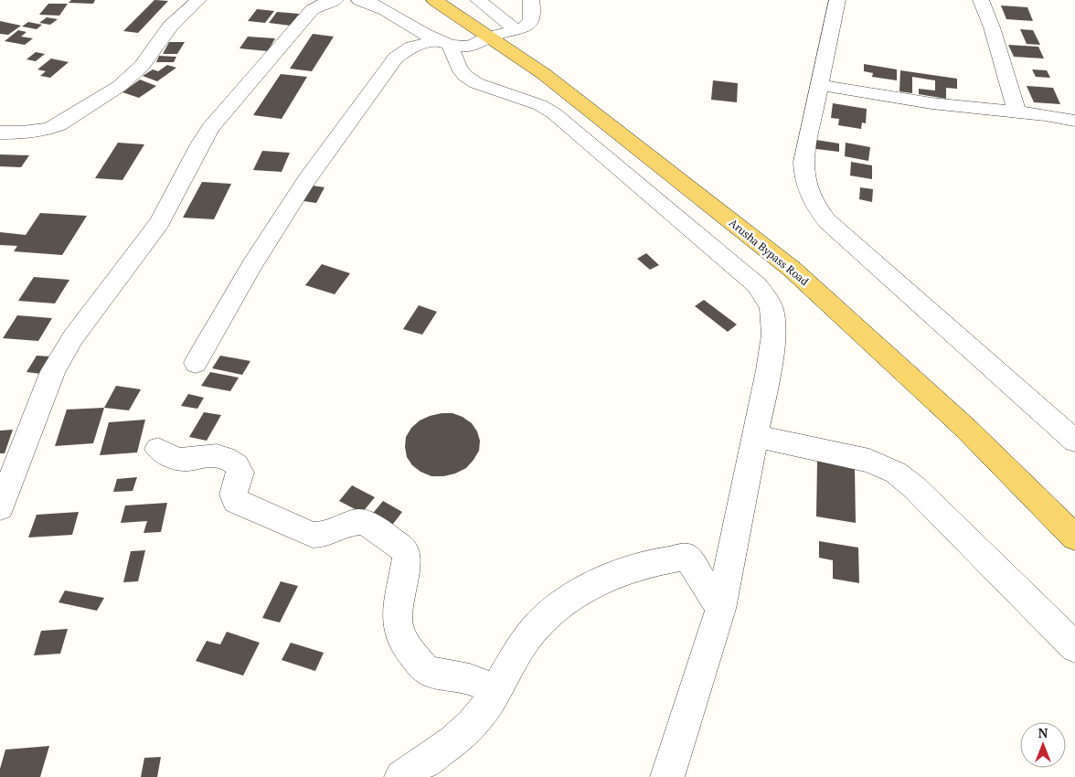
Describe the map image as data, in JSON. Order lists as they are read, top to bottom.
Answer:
{
  "streets": {
    "main road": ["Arusha Bypass Road"]
  },
  "north": "top"
}
